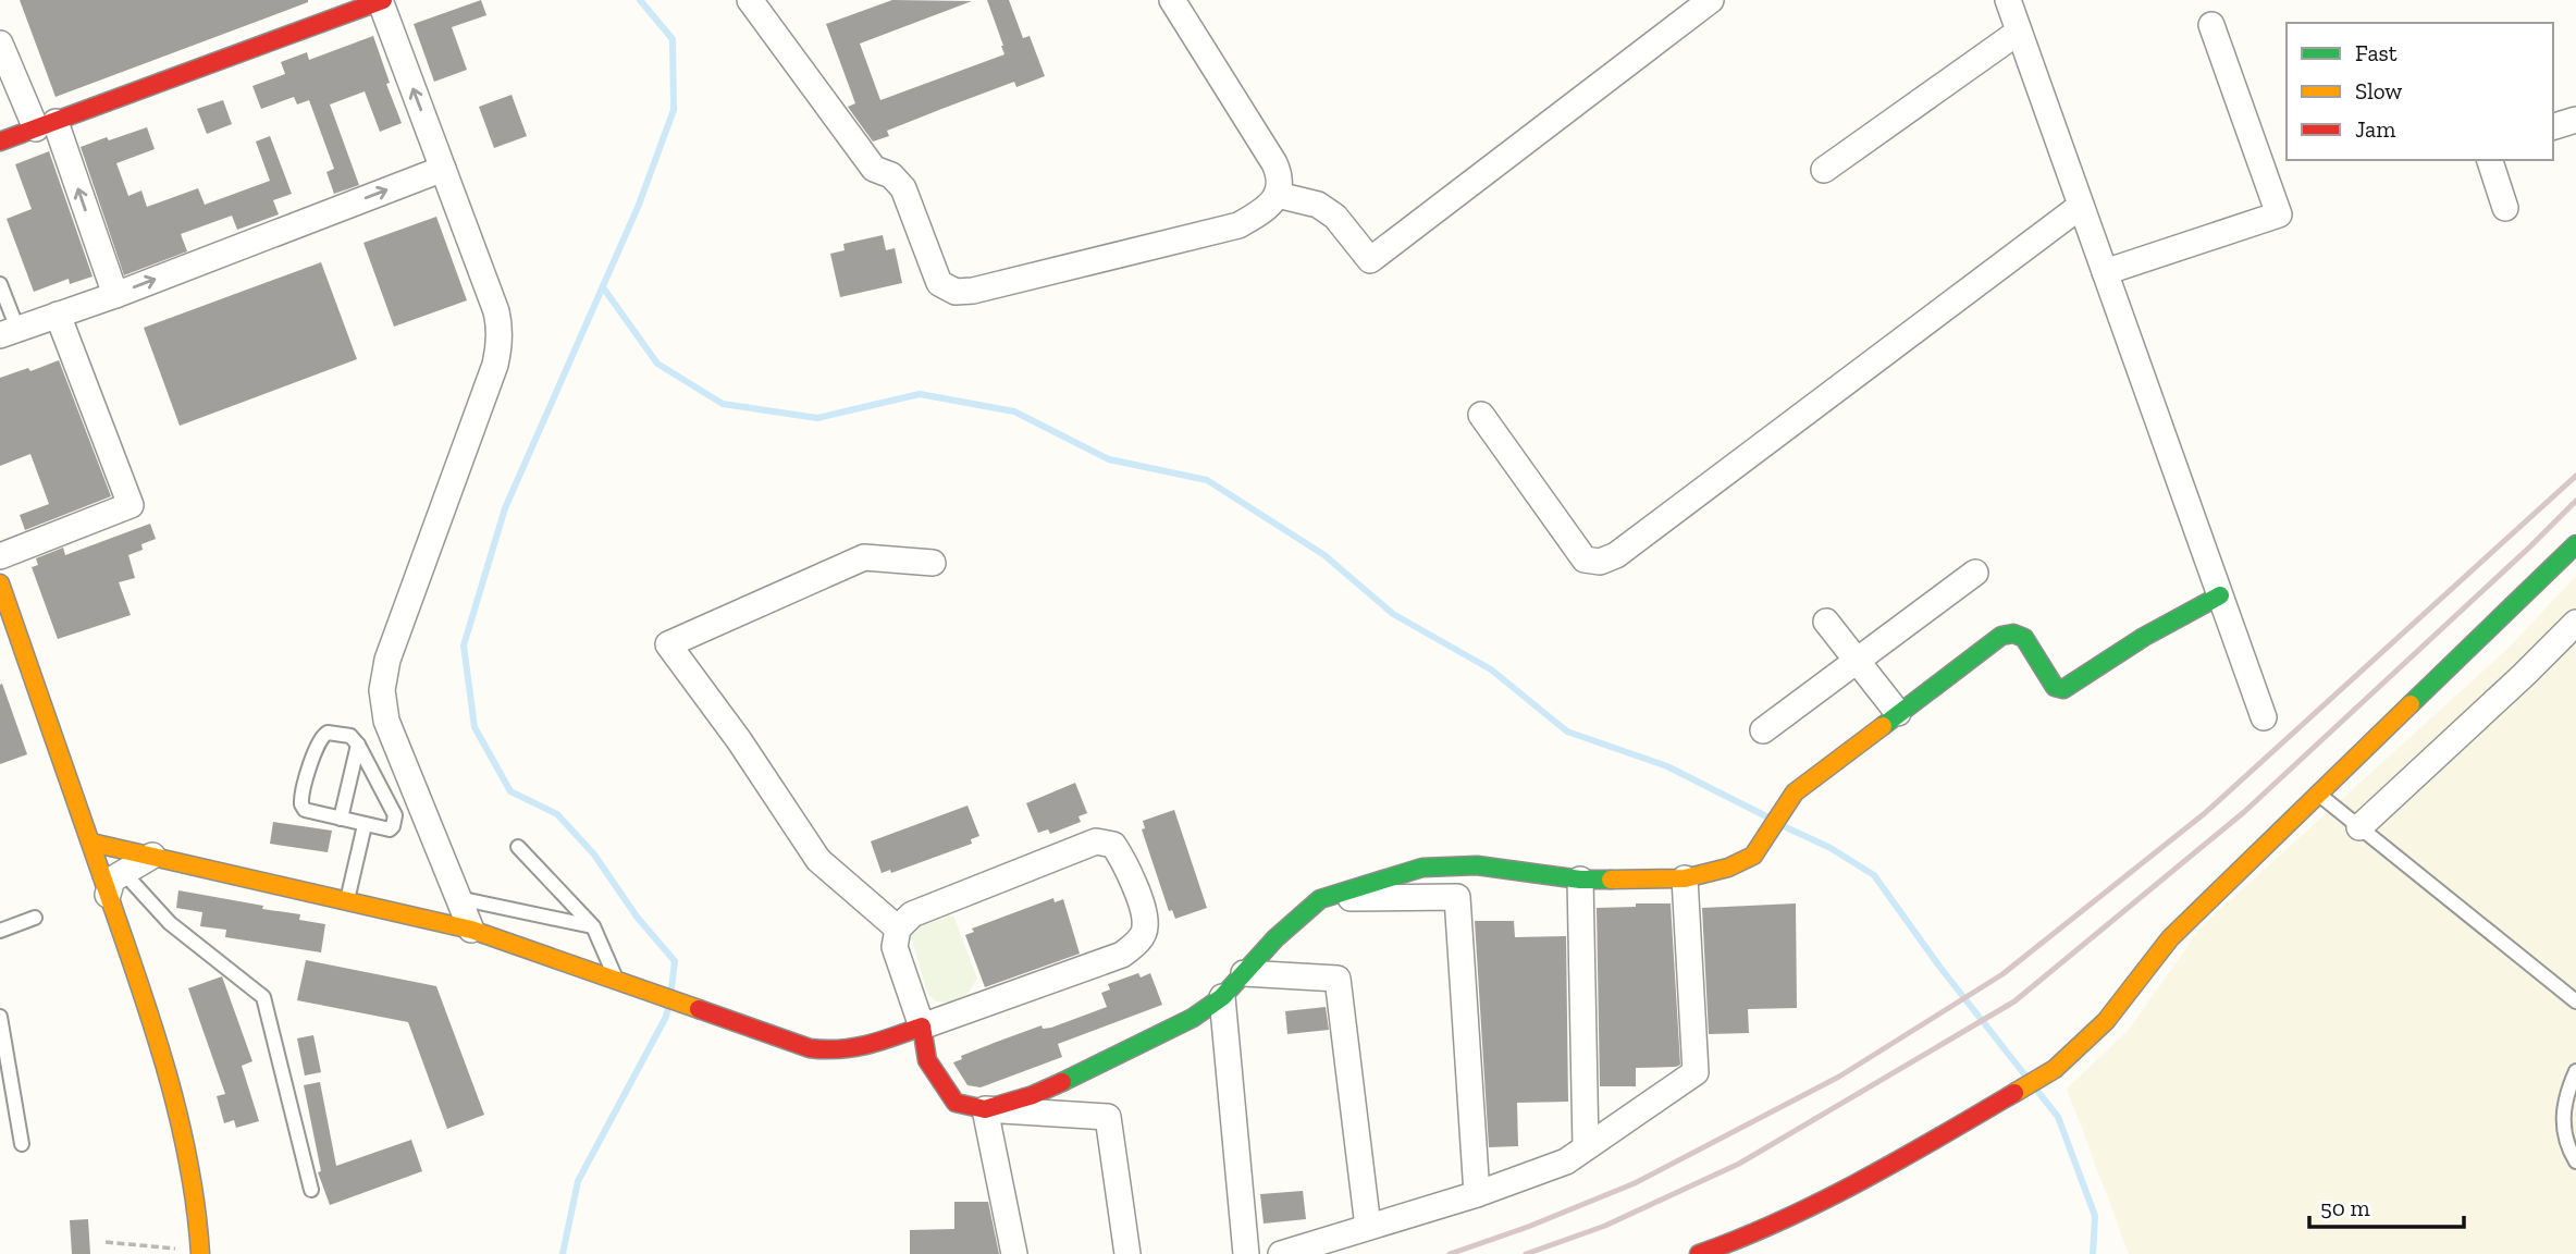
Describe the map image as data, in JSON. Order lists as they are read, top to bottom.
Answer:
{
  "legend": ["Fast", "Slow", "Jam"],
  "scale_bar": "50 m"
}
